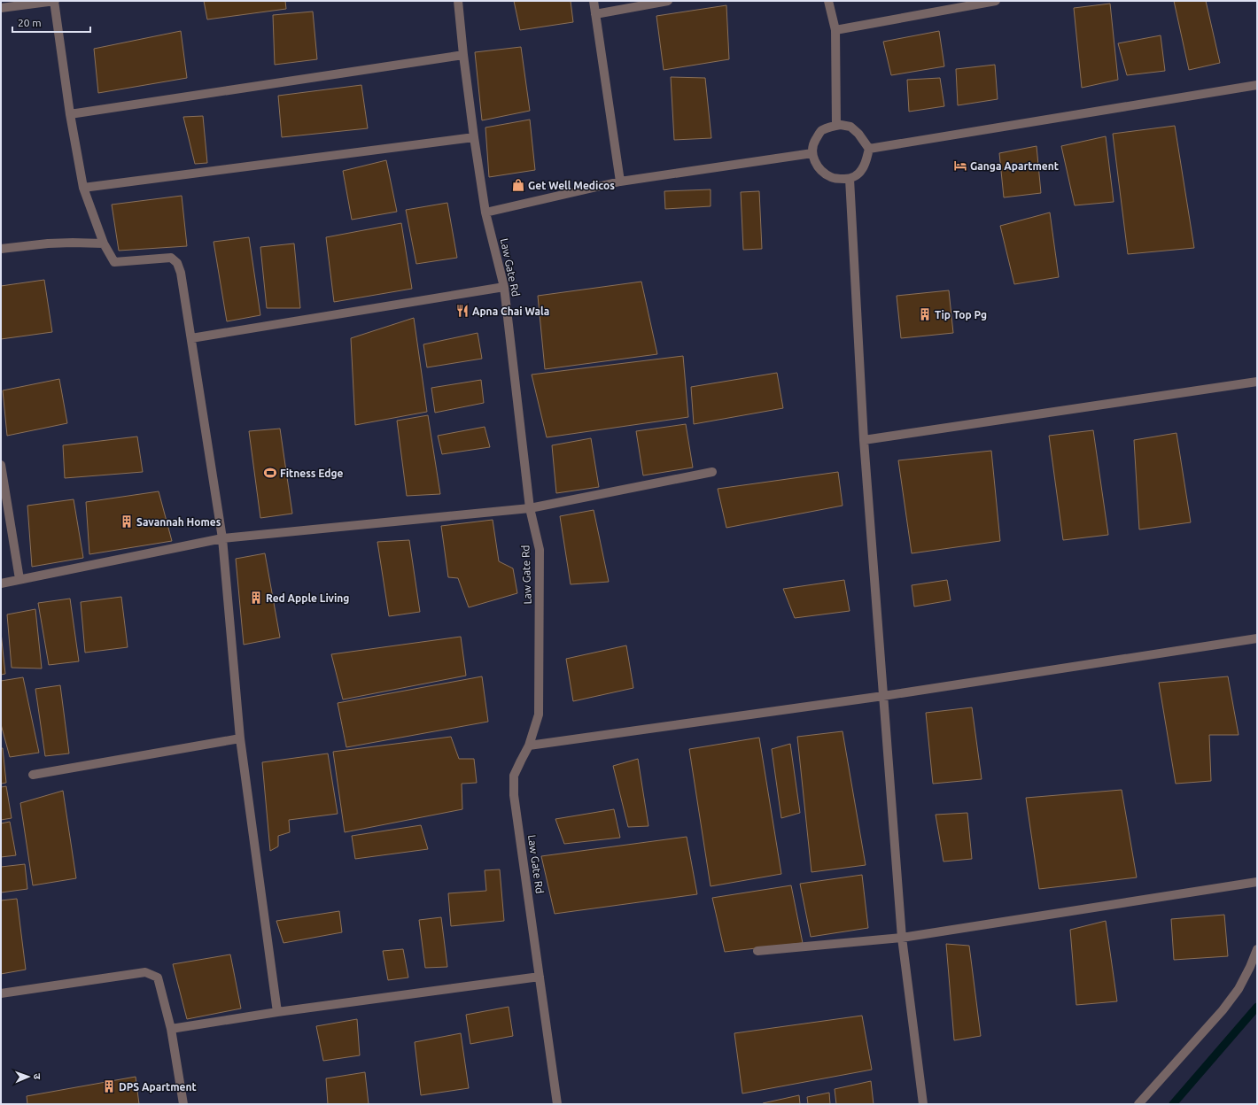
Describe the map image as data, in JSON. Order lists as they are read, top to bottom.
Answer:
{
  "streets": {
    "street": ["Law Gate Rd"]
  },
  "places": {
    "hotel": ["Ganga Apartment"],
    "shop": ["Get Well Medicos"],
    "restaurant": ["Apna Chai Wala"],
    "building": [
      "Tip Top Pg",
      "Savannah Homes",
      "Red Apple Living",
      "DPS Apartment"
    ],
    "sports": ["Fitness Edge"]
  },
  "scale_bar": "20 m",
  "north": "right"
}
